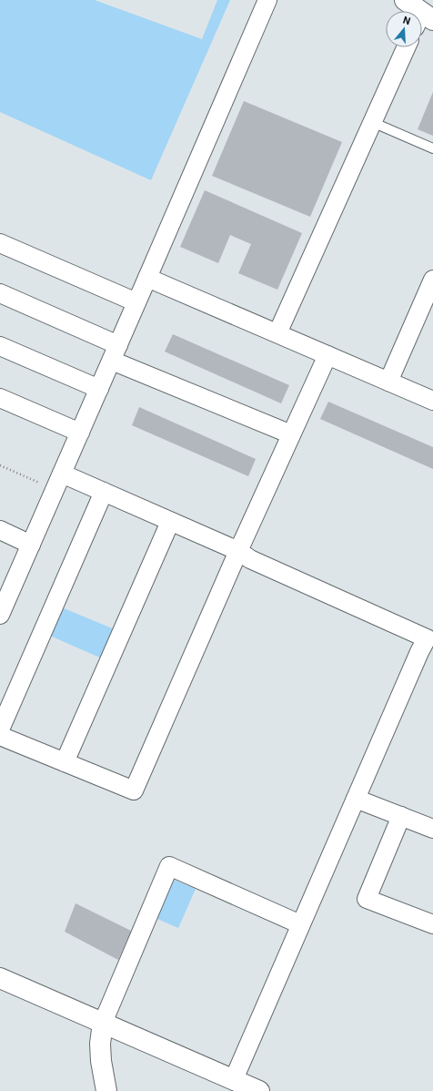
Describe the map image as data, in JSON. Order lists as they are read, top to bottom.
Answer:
{
  "north": "top"
}
